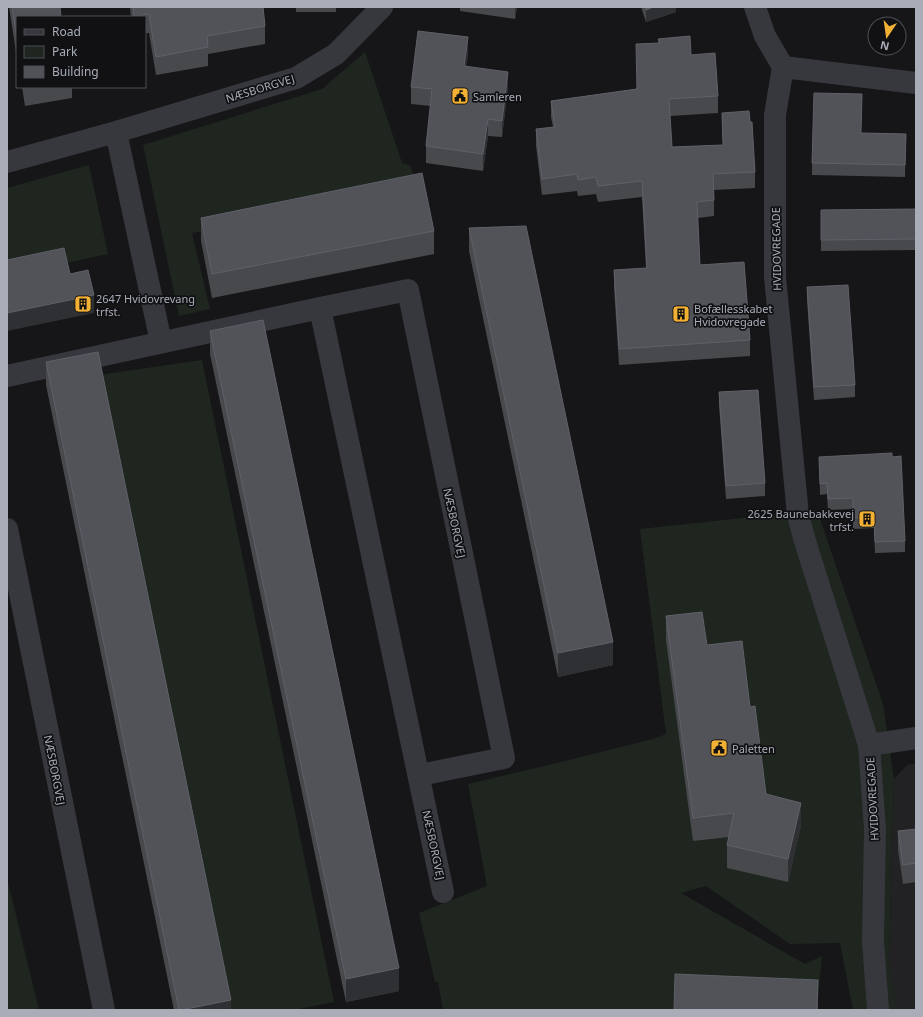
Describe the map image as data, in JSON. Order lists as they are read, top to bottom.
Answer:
{
  "streets": {
    "street": ["NÆSBORGVEJ", "HVIDOVREGADE"]
  },
  "places": {
    "public building": ["Samleren", "Paletten"],
    "building": ["2647 Hvidovrevang trfst.", "Bofællesskabet Hvidovregade", "2625 Baunebakkevej trfst."]
  },
  "legend": ["Road", "Park", "Building"],
  "north": "bottom"
}
